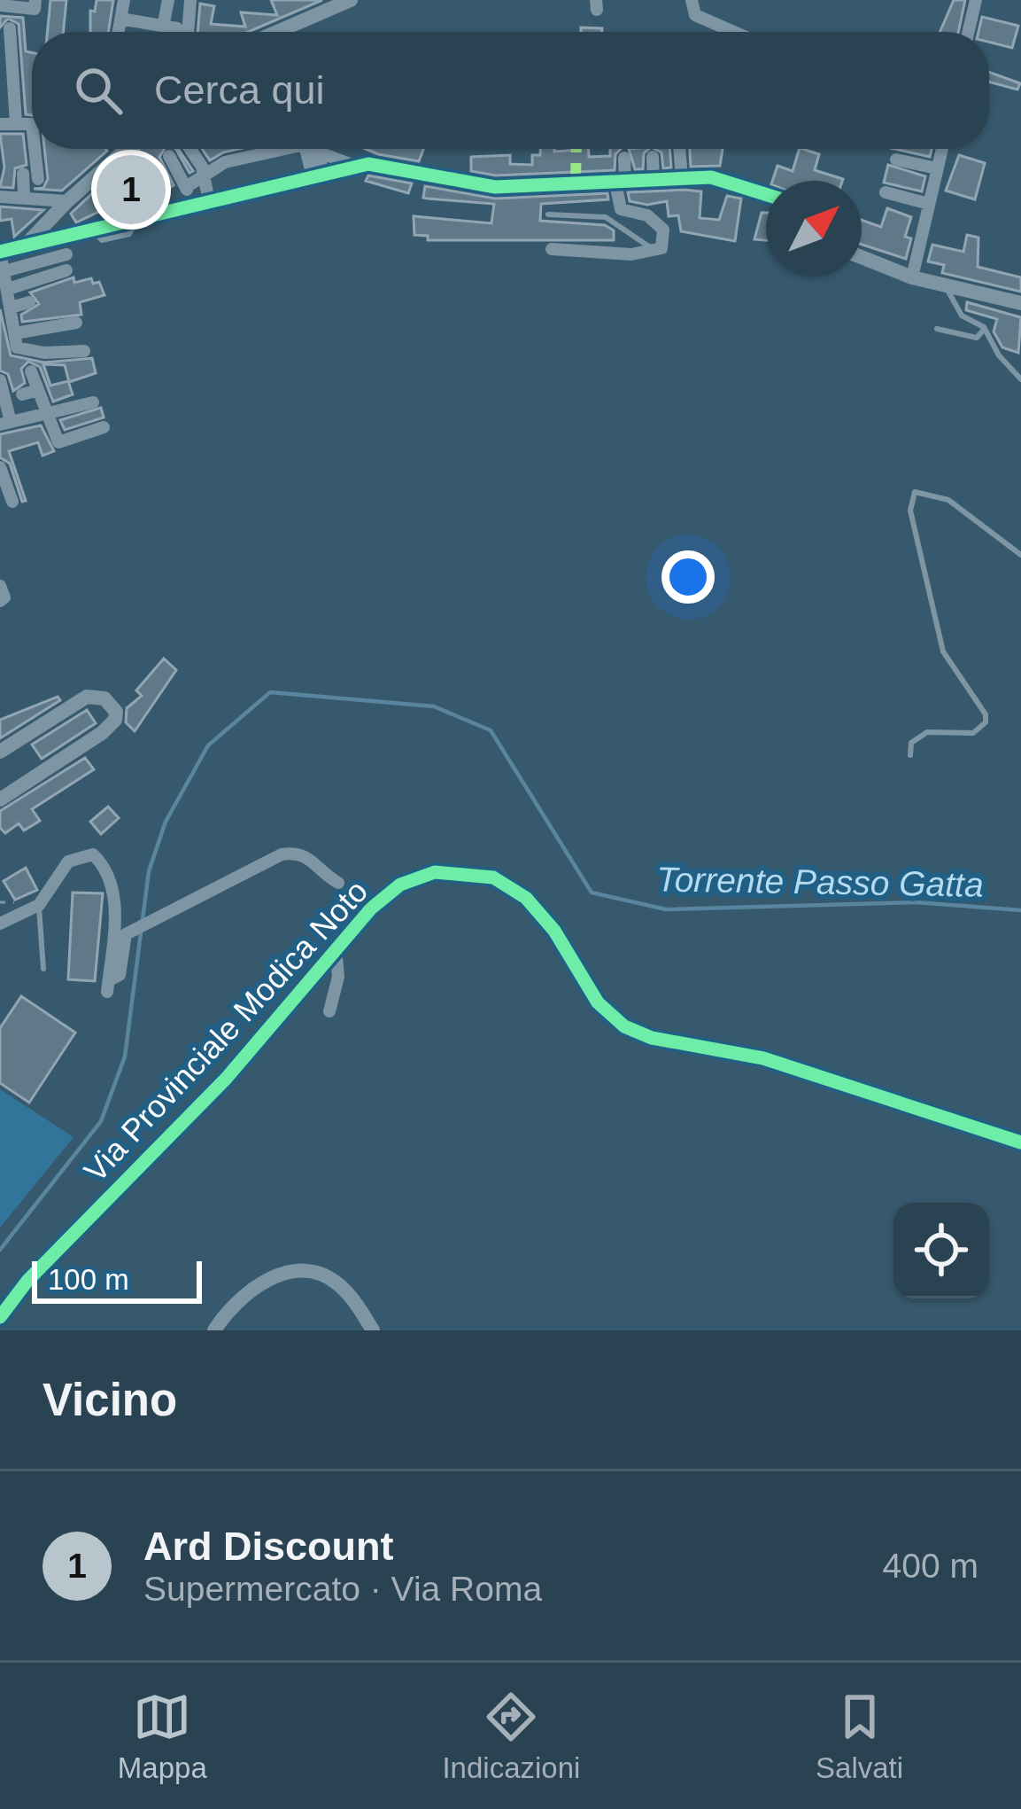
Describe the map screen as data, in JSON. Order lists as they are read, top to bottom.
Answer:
{
  "streets": {
    "street": ["Via Provinciale Modica Noto"]
  },
  "water": ["Torrente Passo Gatta"],
  "scale_bar": "100 m",
  "north": "top right",
  "page": {
    "search": "Cerca qui",
    "pins": "1",
    "scale": "100 m",
    "heading": "Vicino",
    "list": [
      {
        "mark": "1",
        "name": "Ard Discount",
        "note": "Supermercato · Via Roma",
        "value": "400 m"
      }
    ],
    "nav": ["Mappa", "Indicazioni", "Salvati"]
  }
}
